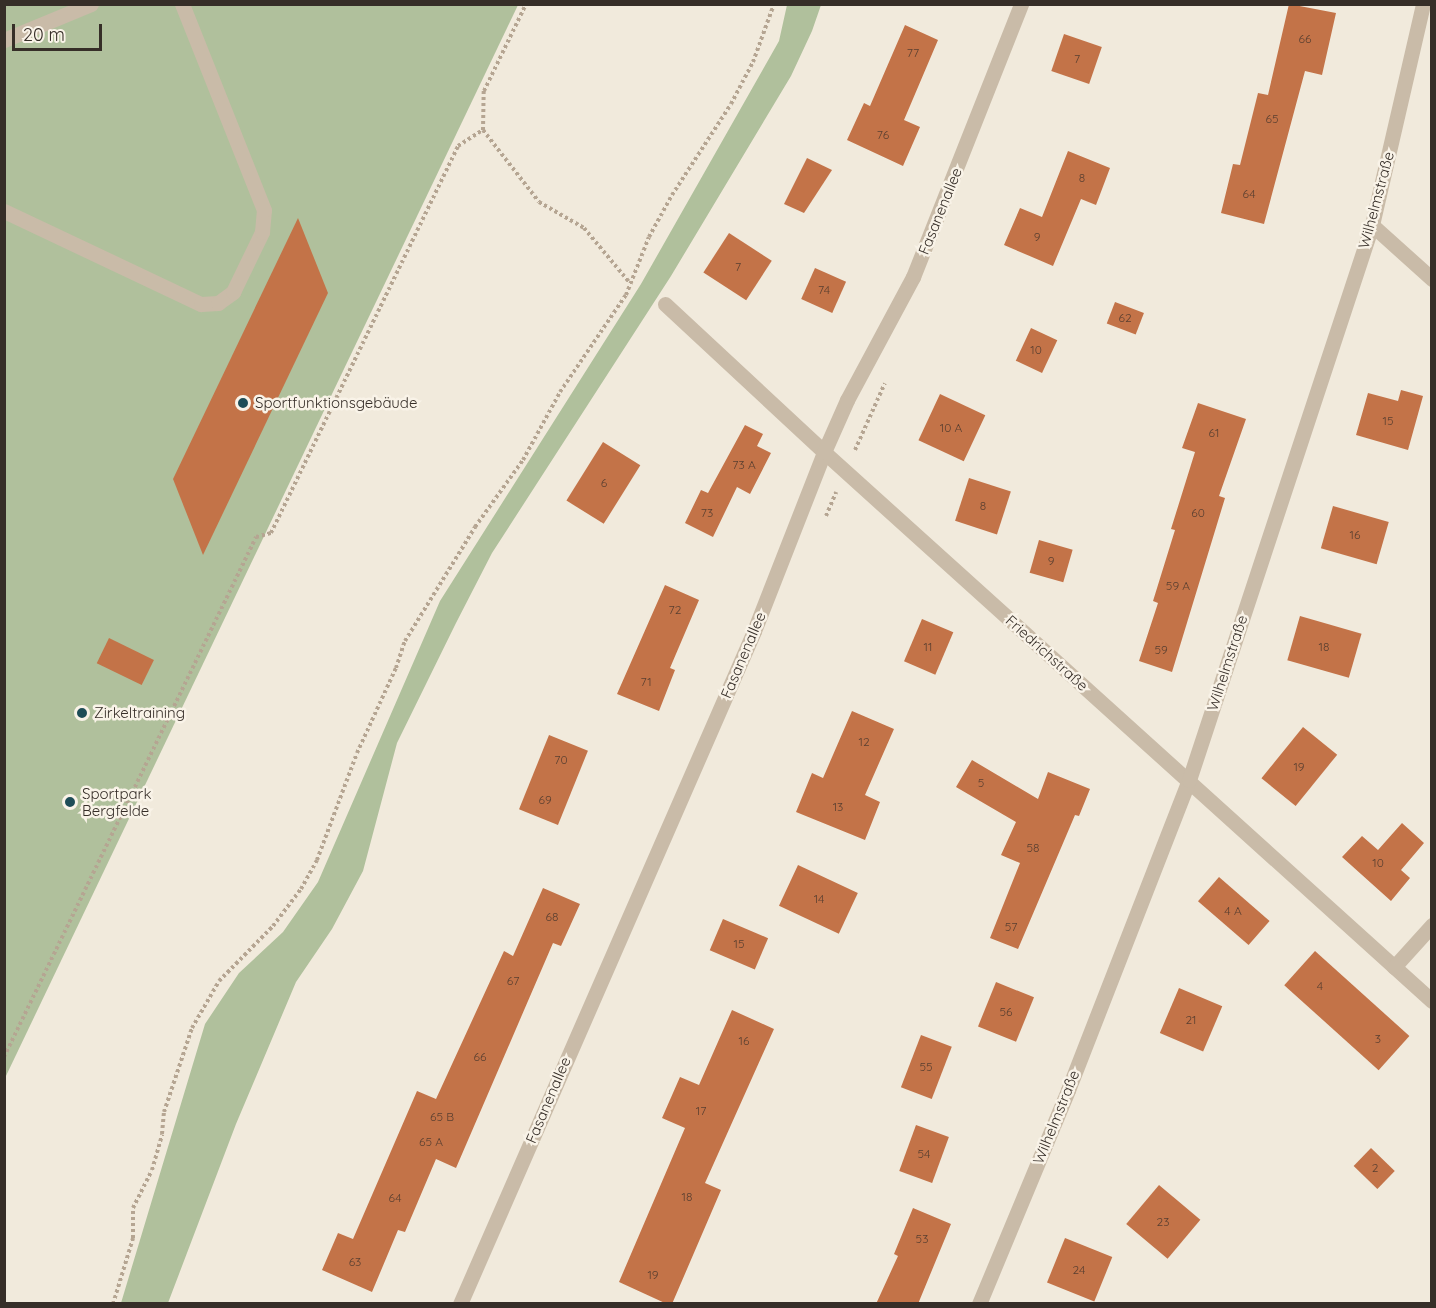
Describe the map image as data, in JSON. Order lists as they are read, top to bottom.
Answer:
{
  "streets": {
    "street": ["Wilhelmstraße", "Fasanenallee", "Friedrichstraße"]
  },
  "crossings": [
    ["Wilhelmstraße", "Friedrichstraße"],
    ["Fasanenallee", "Friedrichstraße"]
  ],
  "places": ["Sportfunktionsgebäude", "Zirkeltraining", "Sportpark Bergfelde"],
  "house_numbers": [
    "66",
    "77",
    "7",
    "65",
    "76",
    "8",
    "64",
    "9",
    "7",
    "74",
    "62",
    "10",
    "15",
    "10 A",
    "61",
    "73 A",
    "6",
    "8",
    "73",
    "60",
    "16",
    "9",
    "59 A",
    "72",
    "11",
    "18",
    "59",
    "71",
    "12",
    "70",
    "19",
    "5",
    "69",
    "13",
    "58",
    "10",
    "14",
    "4 A",
    "68",
    "57",
    "15",
    "67",
    "4",
    "56",
    "21",
    "3",
    "16",
    "66",
    "55",
    "17",
    "65 B",
    "65 A",
    "54",
    "2",
    "18",
    "64",
    "23",
    "53",
    "63",
    "24",
    "19"
  ],
  "scale_bar": "20 m"
}
